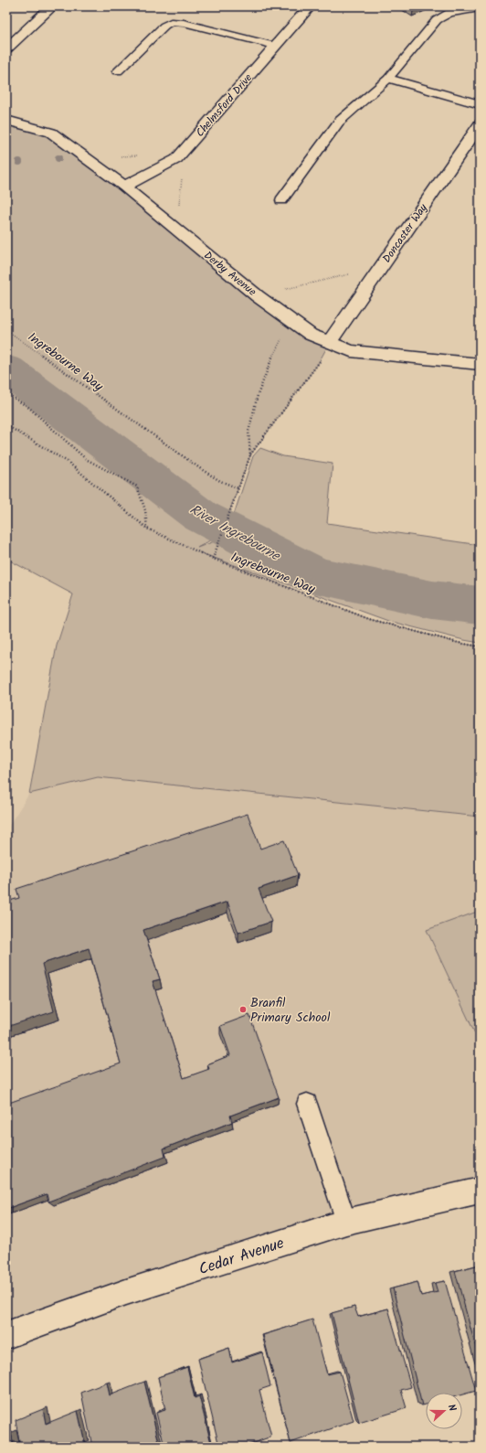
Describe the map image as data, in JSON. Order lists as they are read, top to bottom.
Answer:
{
  "streets": {
    "street": [
      "Chelmsford Drive",
      "Doncaster Way",
      "Derby Avenue",
      "Cedar Avenue"
    ],
    "path": ["Ingrebourne Way"]
  },
  "crossings": [
    ["Chelmsford Drive", "Derby Avenue"],
    ["Doncaster Way", "Derby Avenue"]
  ],
  "water": ["River Ingrebourne"],
  "places": ["Branfil Primary School"],
  "north": "right"
}
